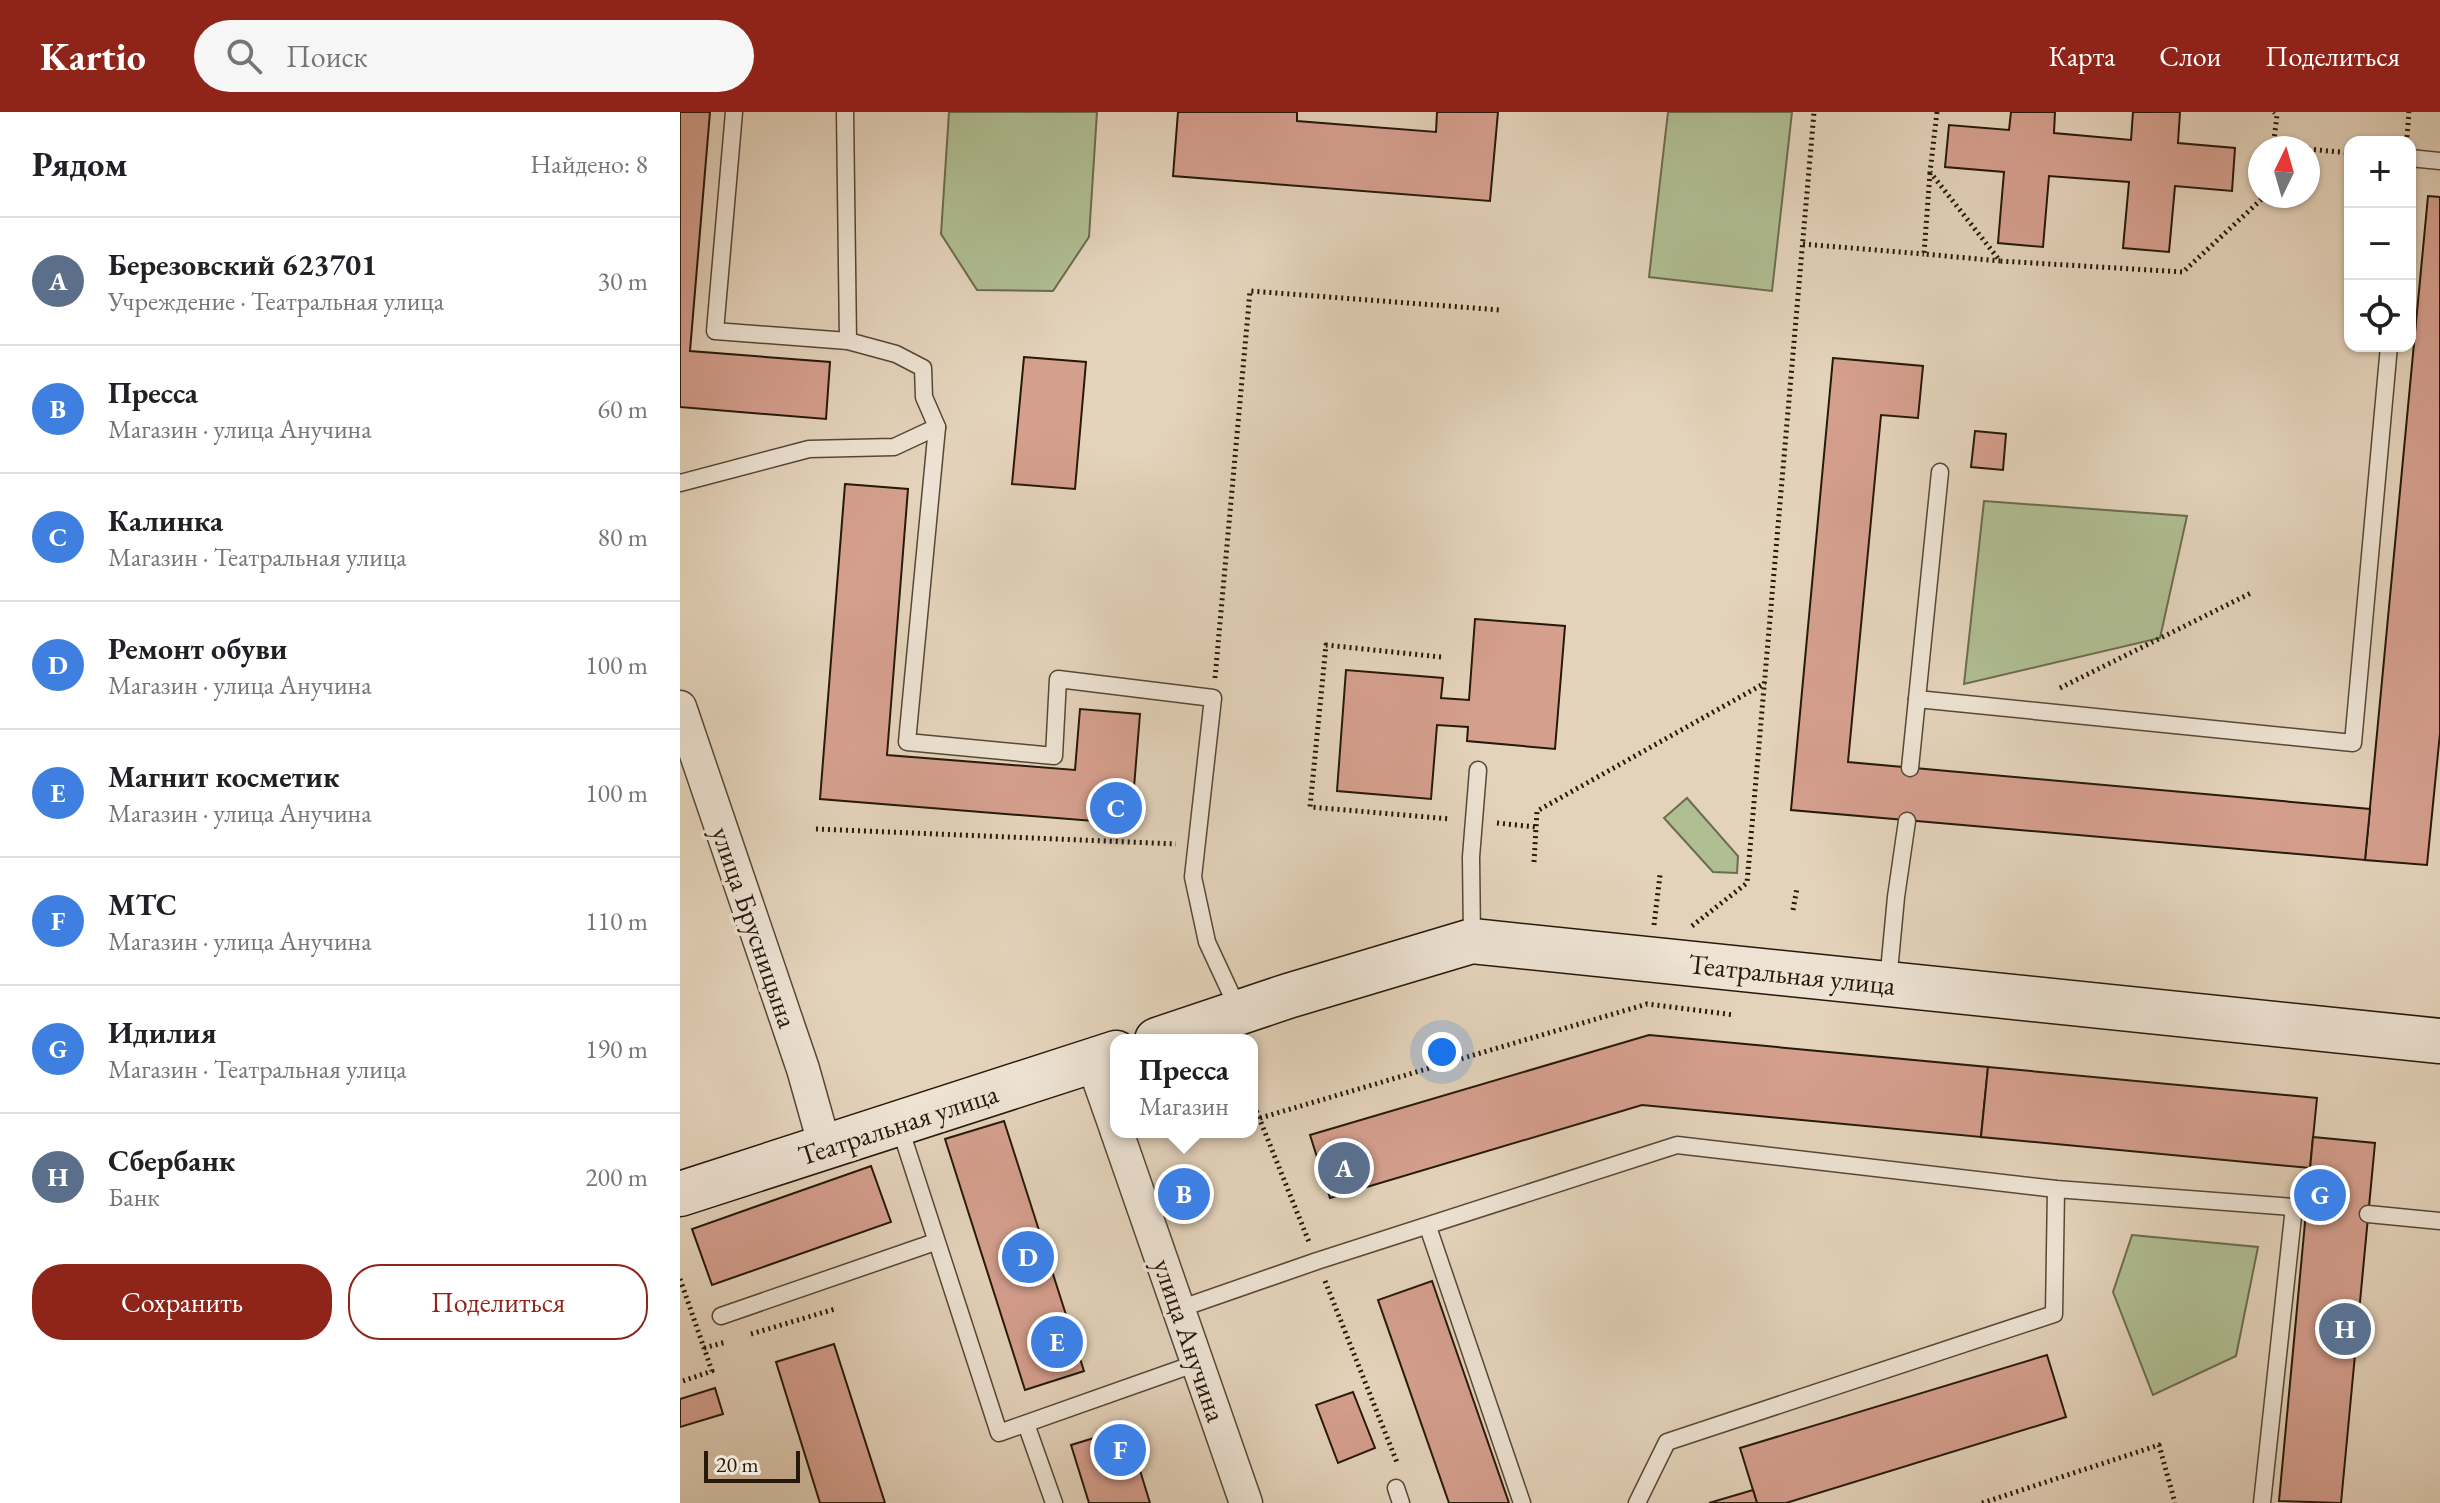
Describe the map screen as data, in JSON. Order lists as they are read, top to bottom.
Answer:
{
  "streets": {
    "street": ["улица Брусницына", "Театральная улица", "улица Анучина"]
  },
  "crossings": [
    ["улица Брусницына", "Театральная улица"],
    ["Театральная улица", "улица Анучина"]
  ],
  "scale_bar": "20 m",
  "north": "top",
  "page": {
    "header": "Kartio",
    "search": "Поиск",
    "nav": ["Карта", "Слои", "Поделиться"],
    "heading": ["Рядом", "Найдено: 8"],
    "map_buttons": ["+", "−"],
    "list": [
      {
        "mark": "A",
        "name": "Березовский 623701",
        "note": "Учреждение · Театральная улица",
        "value": "30 m"
      },
      {
        "mark": "B",
        "name": "Пресса",
        "note": "Магазин · улица Анучина",
        "value": "60 m"
      },
      {
        "mark": "C",
        "name": "Калинка",
        "note": "Магазин · Театральная улица",
        "value": "80 m"
      },
      {
        "mark": "D",
        "name": "Ремонт обуви",
        "note": "Магазин · улица Анучина",
        "value": "100 m"
      },
      {
        "mark": "E",
        "name": "Магнит косметик",
        "note": "Магазин · улица Анучина",
        "value": "100 m"
      },
      {
        "mark": "F",
        "name": "МТС",
        "note": "Магазин · улица Анучина",
        "value": "110 m"
      },
      {
        "mark": "G",
        "name": "Идилия",
        "note": "Магазин · Театральная улица",
        "value": "190 m"
      },
      {
        "mark": "H",
        "name": "Сбербанк",
        "note": "Банк",
        "value": "200 m"
      }
    ],
    "pins": [
      "C",
      "A",
      "B",
      "G",
      "D",
      "H",
      "E",
      "F"
    ],
    "popup": ["Пресса", "Магазин"],
    "buttons": ["Сохранить", "Поделиться"],
    "scale": "20 m"
  }
}
